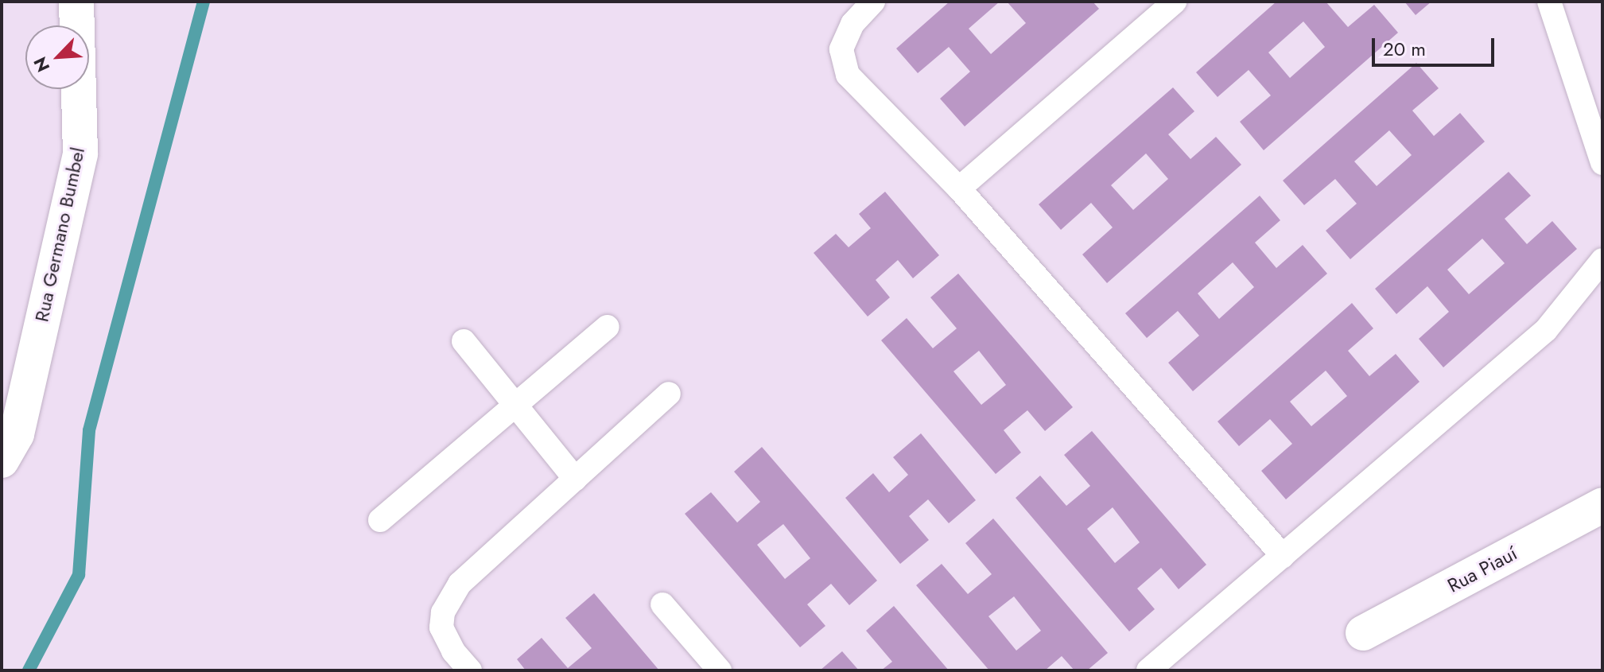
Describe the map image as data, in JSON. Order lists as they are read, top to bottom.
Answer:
{
  "streets": {
    "street": ["Rua Germano Bumbel", "Rua Piauí"]
  },
  "scale_bar": "20 m",
  "north": "bottom left"
}
